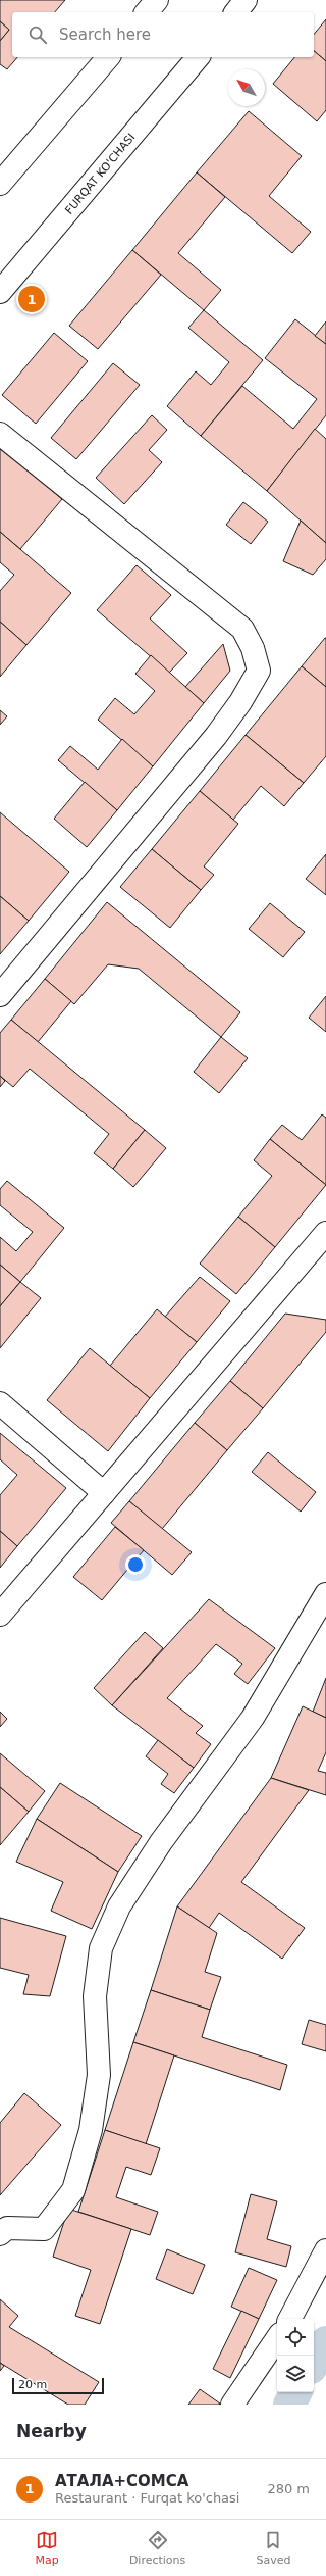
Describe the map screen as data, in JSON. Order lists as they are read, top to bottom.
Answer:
{
  "streets": {
    "street": ["FURQAT KO'CHASI"]
  },
  "scale_bar": "20 m",
  "north": "top left",
  "page": {
    "search": "Search here",
    "pins": "1",
    "scale": "20 m",
    "heading": "Nearby",
    "list": [
      {
        "mark": "1",
        "name": "АТАЛА+СОМСА",
        "note": "Restaurant · Furqat ko'chasi",
        "value": "280 m"
      }
    ],
    "nav": ["Map", "Directions", "Saved"]
  }
}
